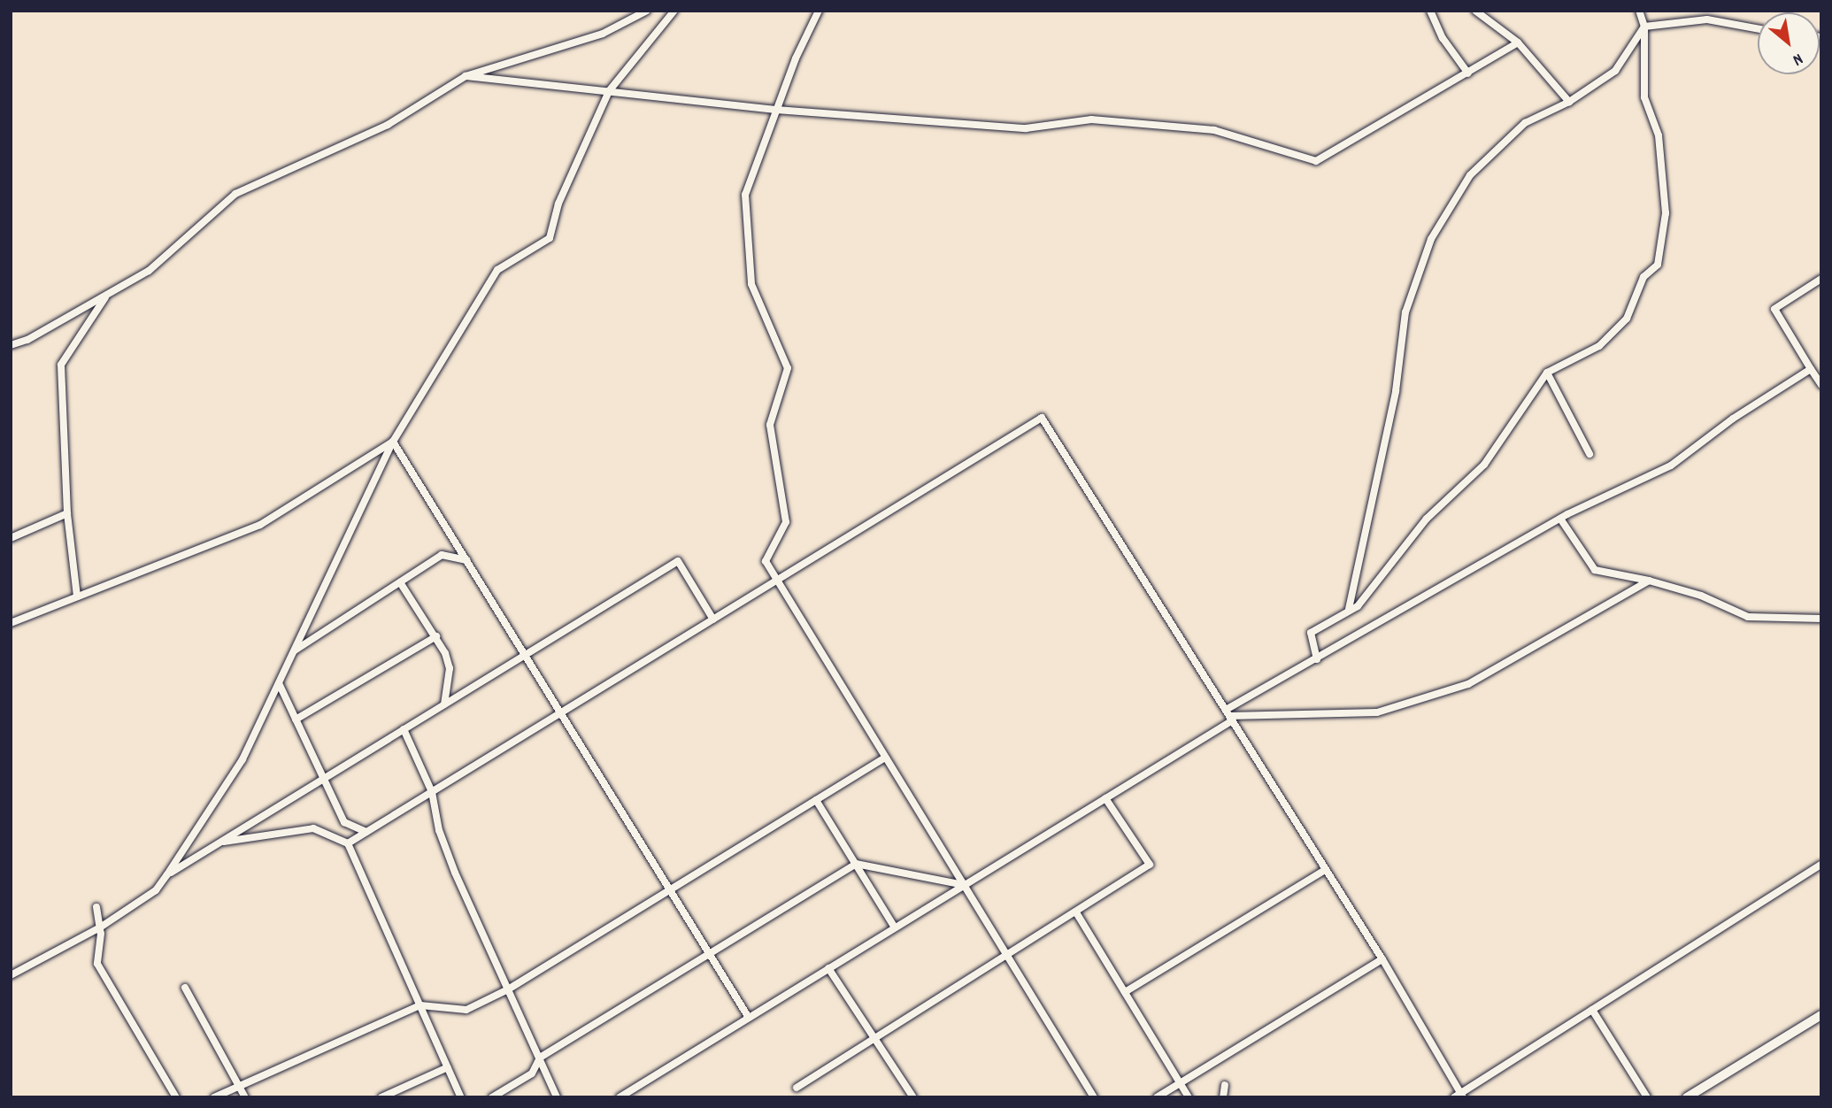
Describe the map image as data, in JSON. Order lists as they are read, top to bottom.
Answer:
{
  "north": "bottom right"
}
